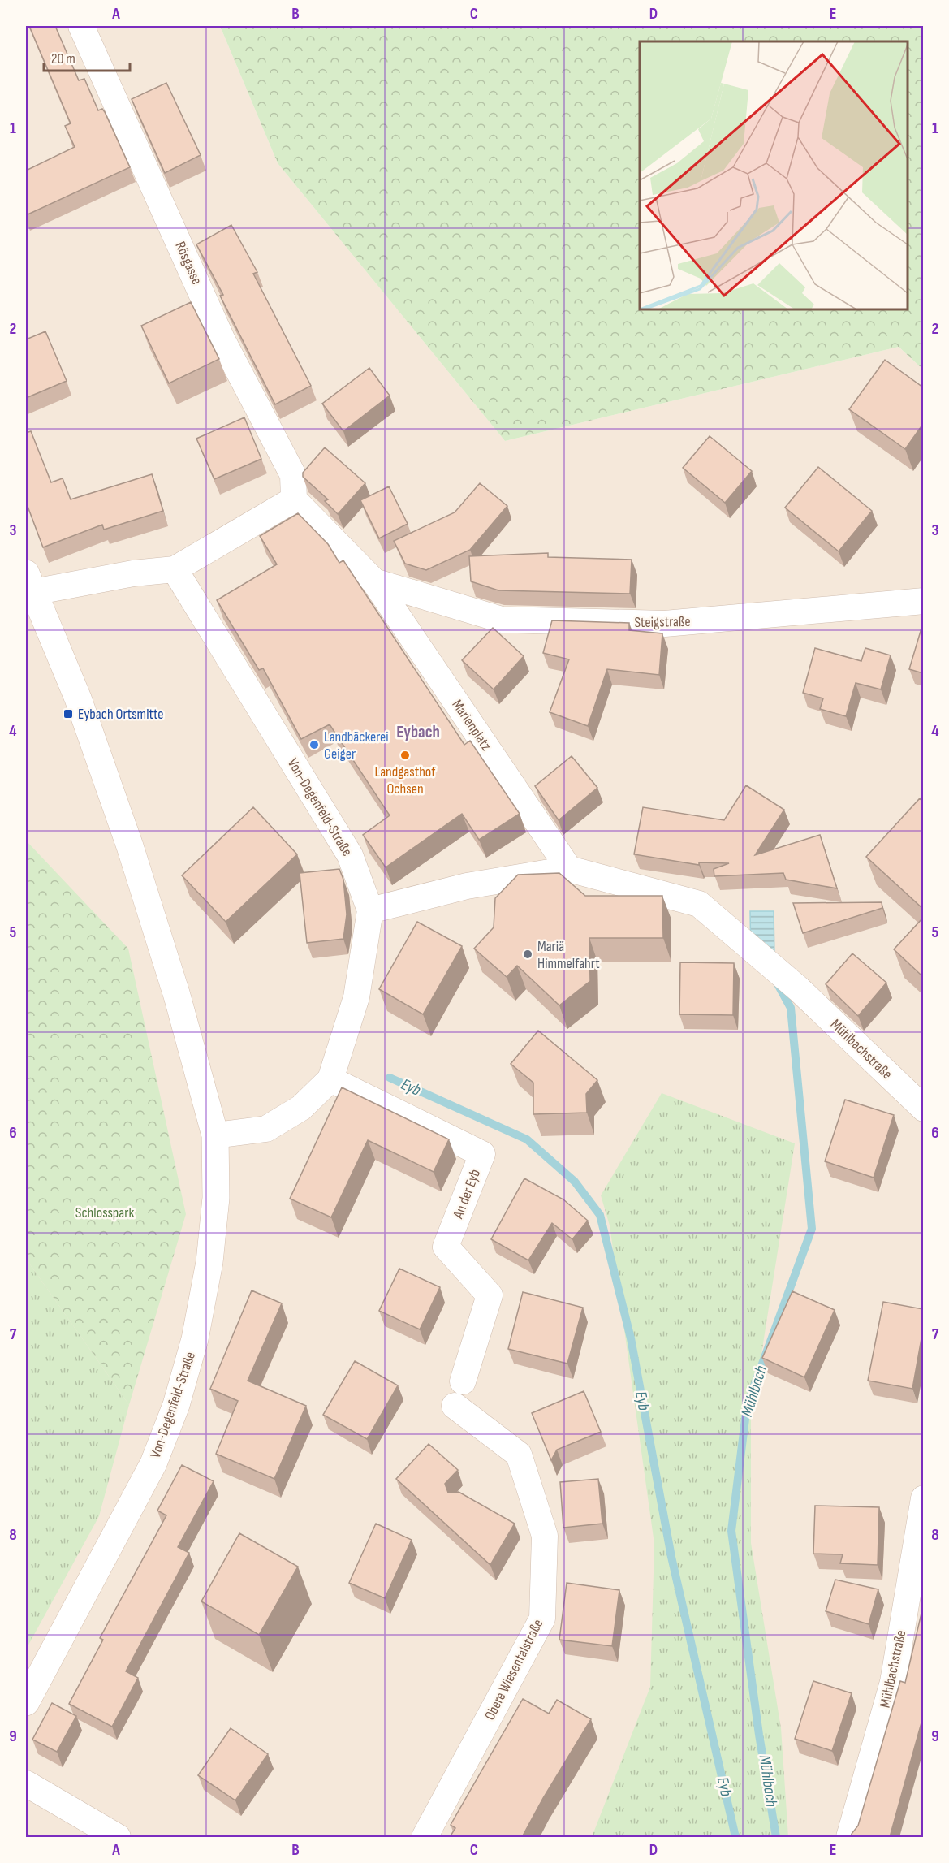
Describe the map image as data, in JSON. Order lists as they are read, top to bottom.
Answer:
{
  "streets": {
    "main road": ["Von-Degenfeld-Straße"],
    "street": [
      "Rösgasse",
      "Steigstraße",
      "Marienplatz",
      "Mühlbachstraße",
      "An der Eyb",
      "Obere Wiesentalstraße"
    ]
  },
  "crossings": [
    ["Rösgasse", "Steigstraße"],
    ["Steigstraße", "Marienplatz"],
    ["Marienplatz", "Mühlbachstraße"],
    ["Von-Degenfeld-Straße", "An der Eyb"]
  ],
  "districts": ["Eybach"],
  "water": ["Eyb", "Mühlbach"],
  "parks": ["Schlosspark"],
  "places": {
    "transit": ["Eybach Ortsmitte"],
    "other": ["Landbäckerei Geiger", "Landgasthof Ochsen", "Mariä Himmelfahrt"]
  },
  "scale_bar": "20 m",
  "grid": {
    "columns": [
      "A",
      "B",
      "C",
      "D",
      "E"
    ],
    "rows": [
      "1",
      "2",
      "3",
      "4",
      "5",
      "6",
      "7",
      "8",
      "9"
    ]
  }
}
